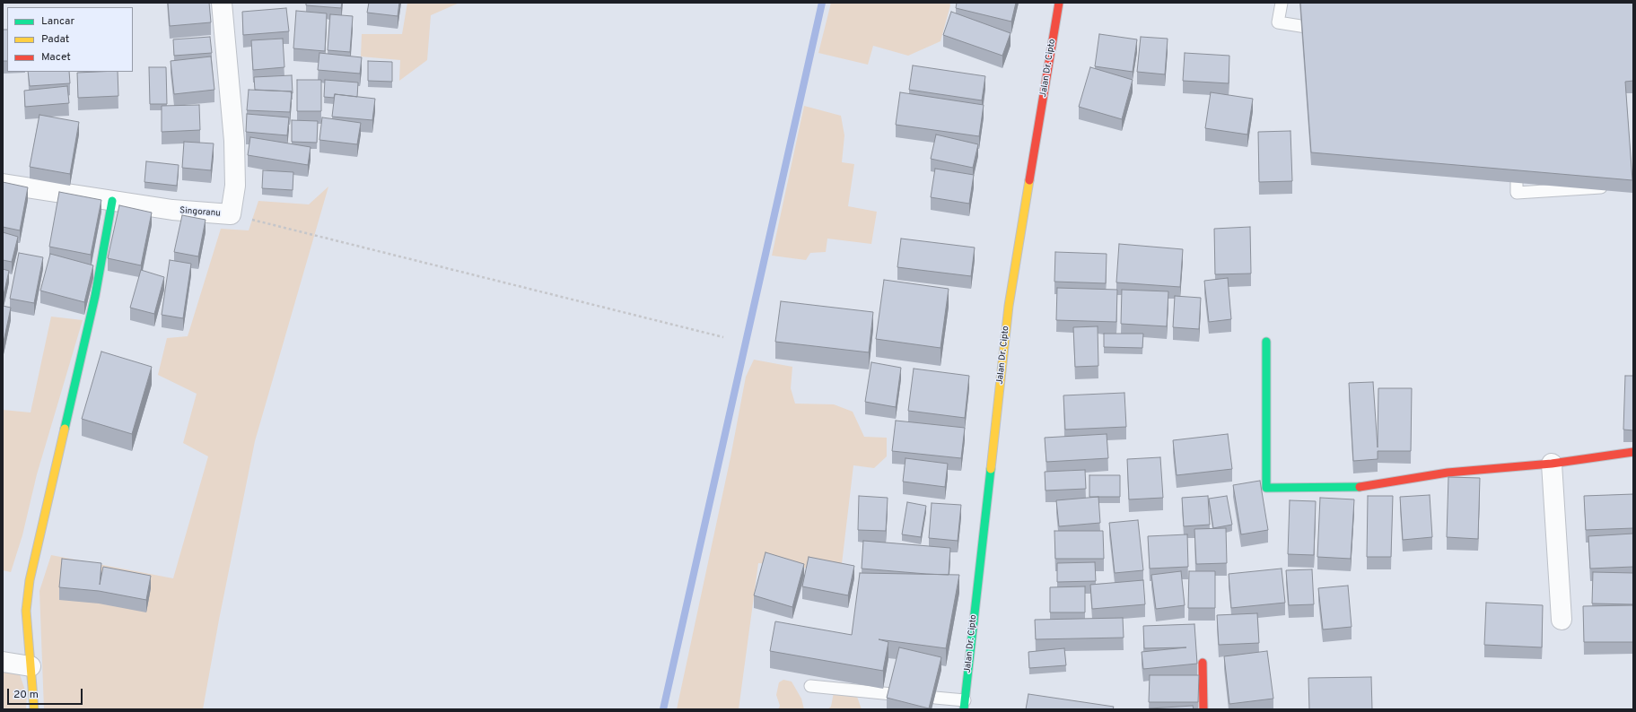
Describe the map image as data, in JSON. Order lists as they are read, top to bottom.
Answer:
{
  "streets": {
    "street": ["Jalan Dr. Cipto", "Singoranu"]
  },
  "legend": ["Lancar", "Padat", "Macet"],
  "scale_bar": "20 m"
}
